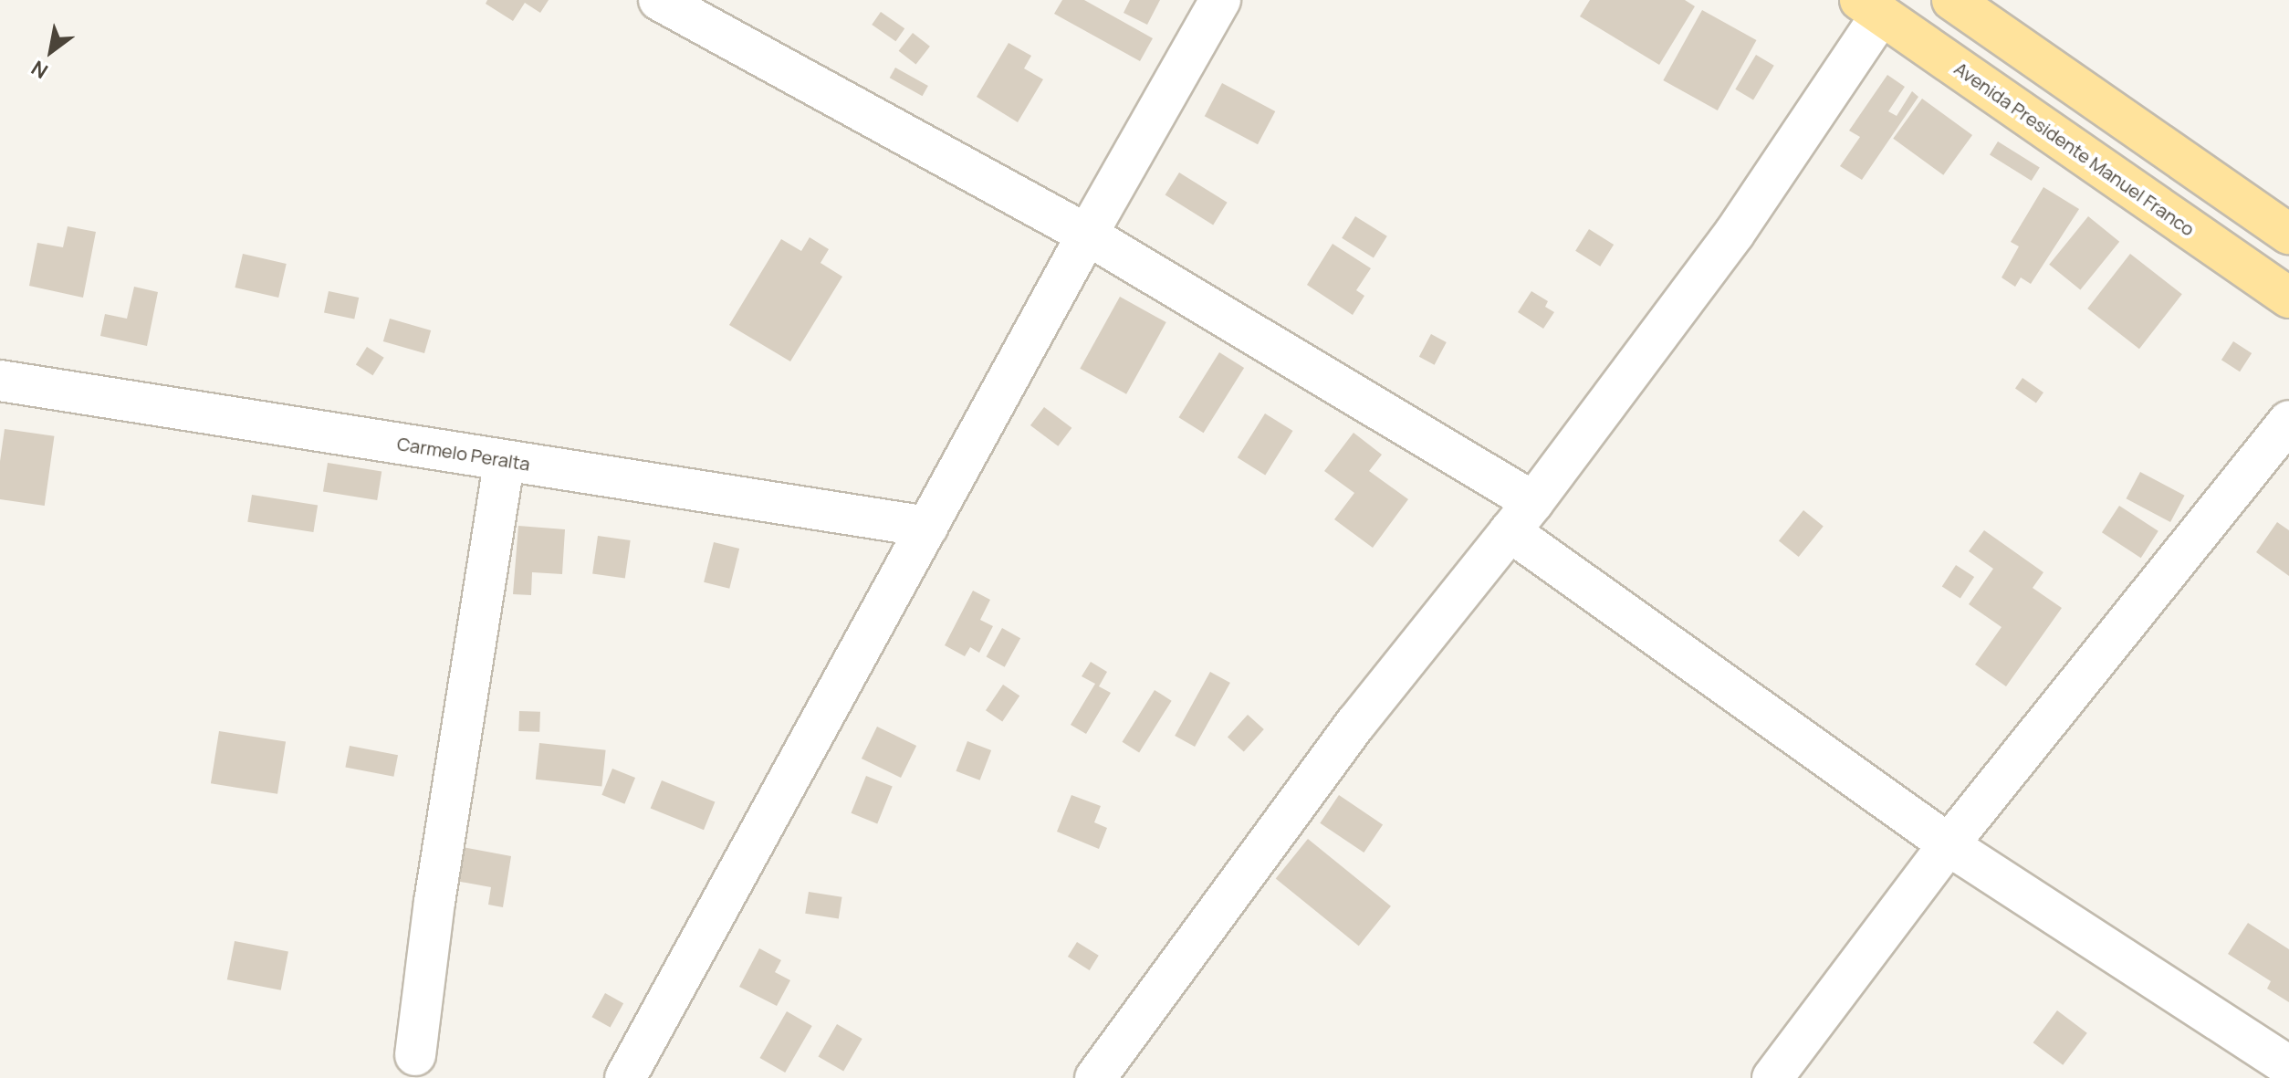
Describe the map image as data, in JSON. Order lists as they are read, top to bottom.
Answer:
{
  "streets": {
    "main road": ["Avenida Presidente Manuel Franco"],
    "street": ["Carmelo Peralta"]
  },
  "north": "bottom left"
}
